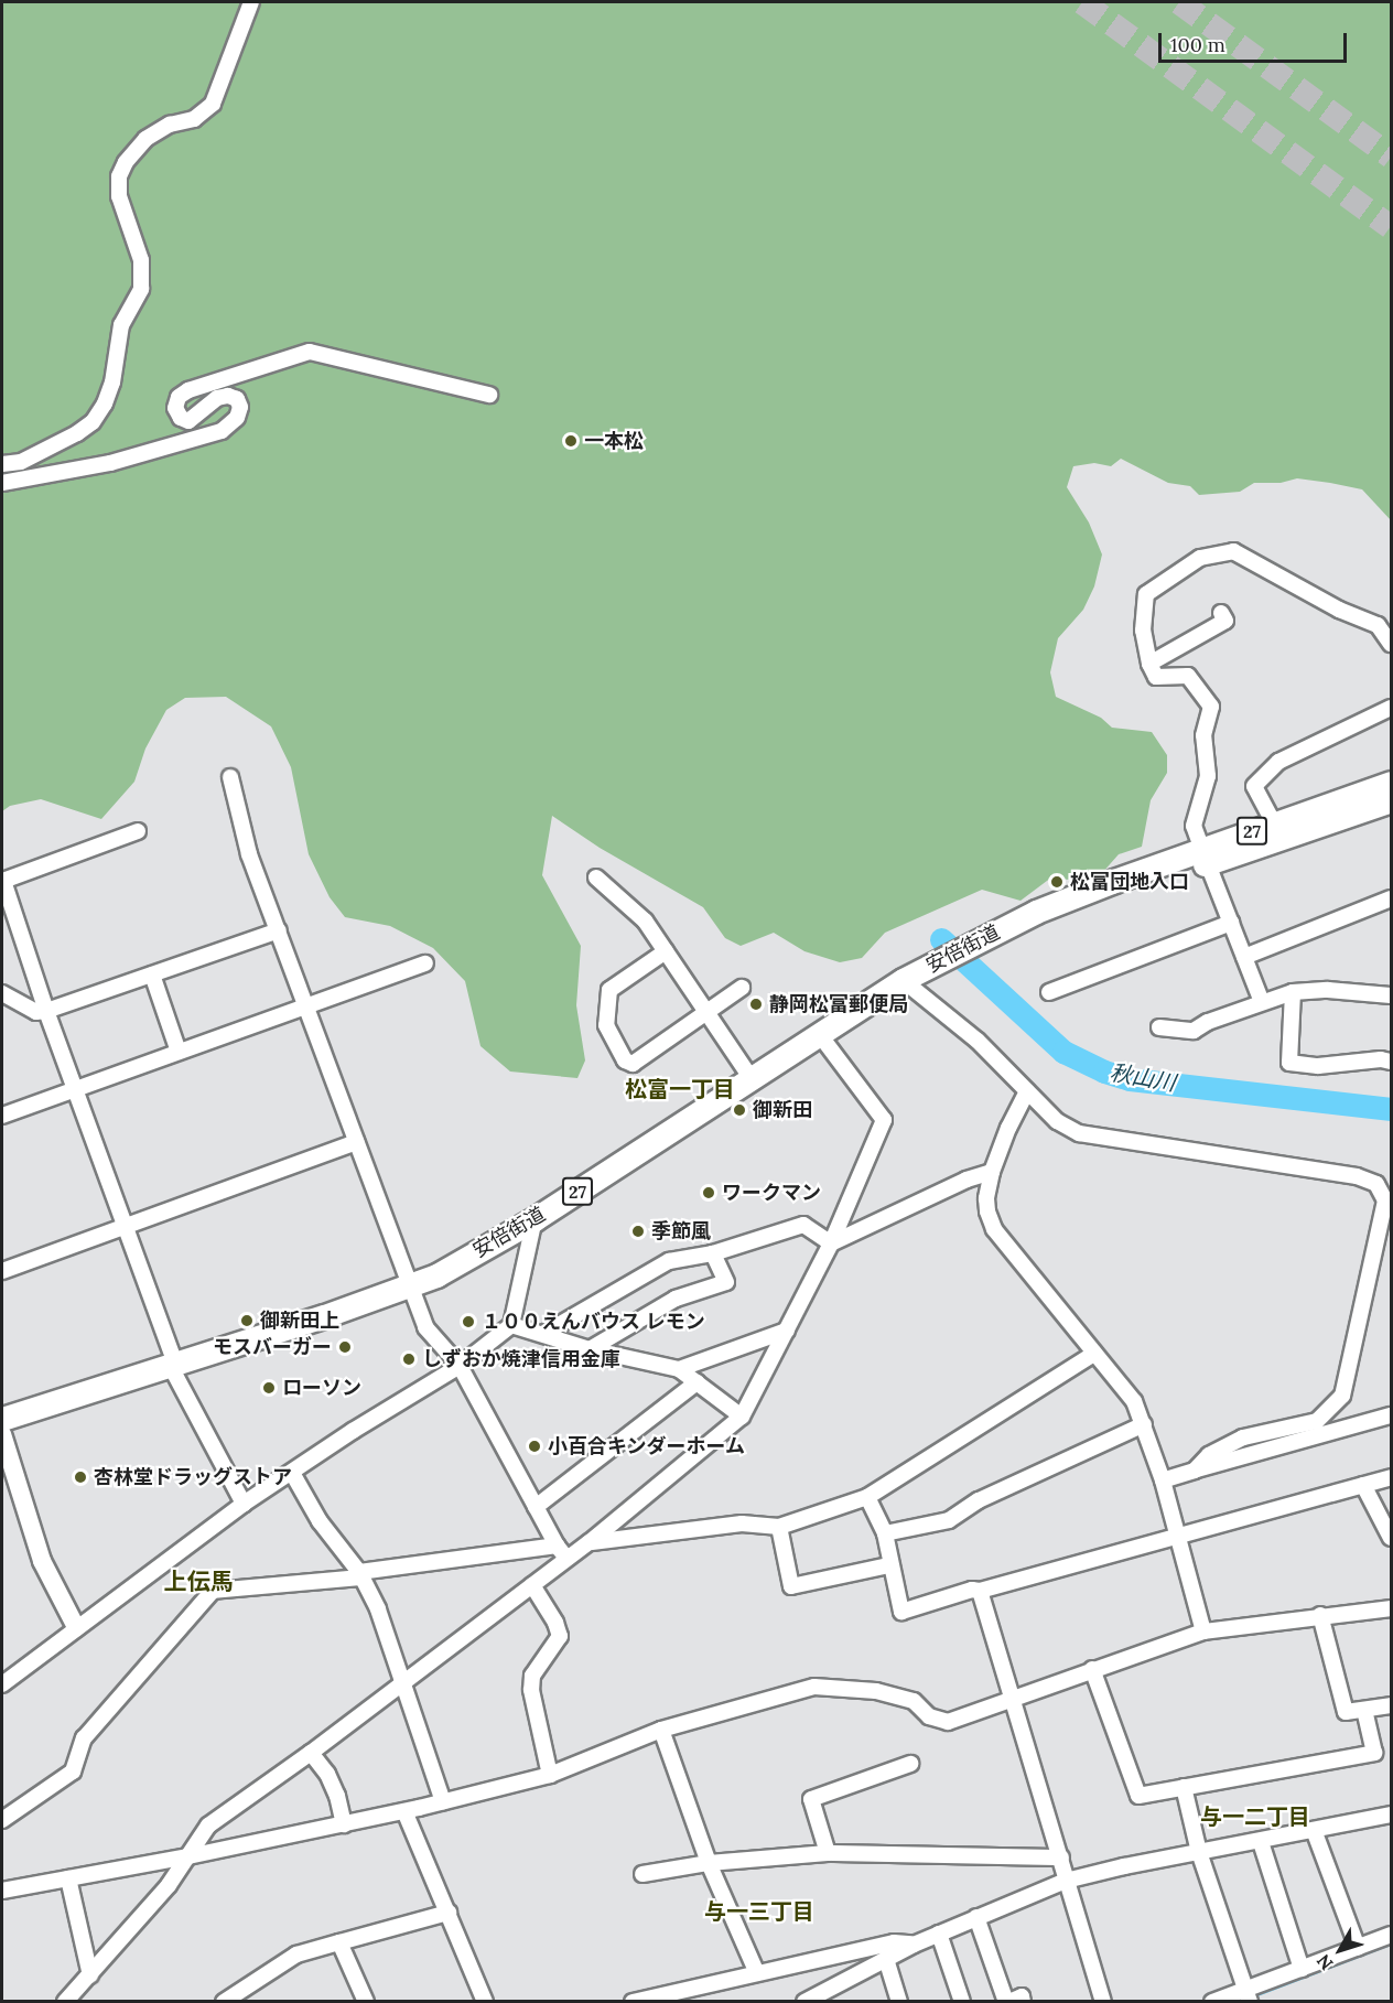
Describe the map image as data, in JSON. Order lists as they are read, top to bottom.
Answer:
{
  "streets": {
    "main road": ["27", "安倍街道"]
  },
  "districts": [
    "松富一丁目",
    "上伝馬",
    "与一二丁目",
    "与一三丁目"
  ],
  "water": ["秋山川"],
  "places": [
    "一本松",
    "松富団地入口",
    "静岡松富郵便局",
    "御新田",
    "ワークマン",
    "季節風",
    "御新田上",
    "１００えんバウス レモン",
    "モスバーガー",
    "しずおか焼津信用金庫",
    "ローソン",
    "小百合キンダーホーム",
    "杏林堂ドラッグストア"
  ],
  "scale_bar": "100 m",
  "north": "bottom left"
}
